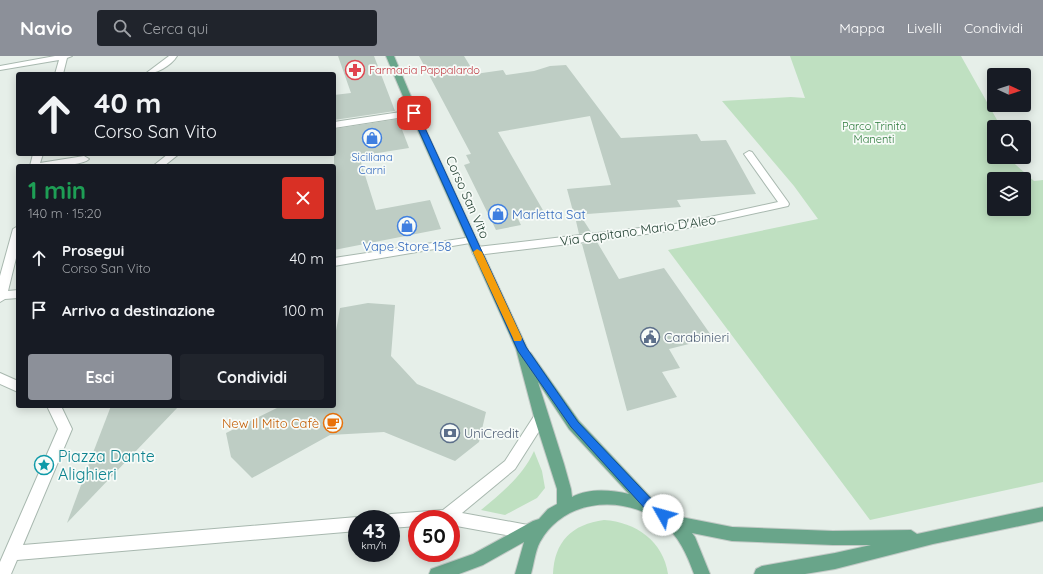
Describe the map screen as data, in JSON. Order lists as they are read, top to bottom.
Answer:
{
  "streets": {
    "main road": ["Corso San Vito"],
    "street": ["Via Capitano Mario D'Aleo"]
  },
  "crossings": [
    ["Corso San Vito", "Via Capitano Mario D'Aleo"]
  ],
  "parks": ["Parco Trinità Manenti"],
  "places": {
    "pharmacy": ["Farmacia Pappalardo"],
    "shop": ["Siciliana Carni", "Marletta Sat", "Vape Store 158"],
    "public building": ["Carabinieri"],
    "cafe": ["New Il Mito Cafè"],
    "bank": ["UniCredit"],
    "place": ["Piazza Dante Alighieri"]
  },
  "north": "right",
  "page": {
    "header": "Navio",
    "search": "Cerca qui",
    "nav": ["Mappa", "Livelli", "Condividi"],
    "turn": ["40 m", "Corso San Vito"],
    "heading": ["1 min", "140 m · 15:20"],
    "list": [
      {
        "name": "Prosegui",
        "note": "Corso San Vito",
        "value": "40 m"
      },
      {
        "name": "Arrivo a destinazione",
        "value": "100 m"
      }
    ],
    "buttons": ["Esci", "Condividi"],
    "speed": "43 km/h",
    "limit": "50"
  }
}
